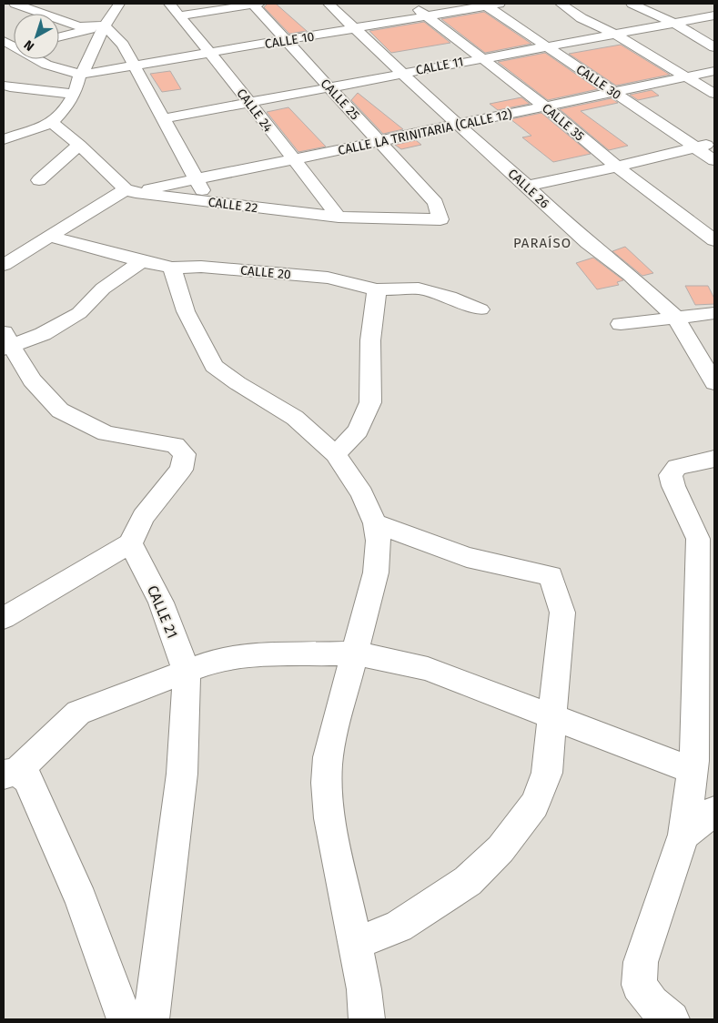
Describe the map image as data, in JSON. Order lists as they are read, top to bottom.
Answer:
{
  "streets": {
    "street": [
      "CALLE 10",
      "CALLE 11",
      "CALLE 30",
      "CALLE 25",
      "CALLE 24",
      "CALLE 35",
      "CALLE LA TRINITARIA (CALLE 12)",
      "CALLE 26",
      "CALLE 22",
      "CALLE 20",
      "CALLE 21"
    ]
  },
  "crossings": [
    ["CALLE 10", "CALLE 30"],
    ["CALLE 10", "CALLE 25"],
    ["CALLE 10", "CALLE 24"],
    ["CALLE 10", "CALLE 35"],
    ["CALLE 10", "CALLE 26"],
    ["CALLE 11", "CALLE 30"],
    ["CALLE 11", "CALLE 25"],
    ["CALLE 11", "CALLE 24"],
    ["CALLE 11", "CALLE 35"],
    ["CALLE 11", "CALLE 26"],
    ["CALLE 30", "CALLE LA TRINITARIA (CALLE 12)"],
    ["CALLE 25", "CALLE LA TRINITARIA (CALLE 12)"],
    ["CALLE 25", "CALLE 22"],
    ["CALLE 24", "CALLE LA TRINITARIA (CALLE 12)"],
    ["CALLE 24", "CALLE 22"],
    ["CALLE 35", "CALLE LA TRINITARIA (CALLE 12)"],
    ["CALLE LA TRINITARIA (CALLE 12)", "CALLE 26"],
    ["CALLE LA TRINITARIA (CALLE 12)", "CALLE 22"]
  ],
  "districts": ["PARAÍSO"],
  "north": "bottom left"
}
